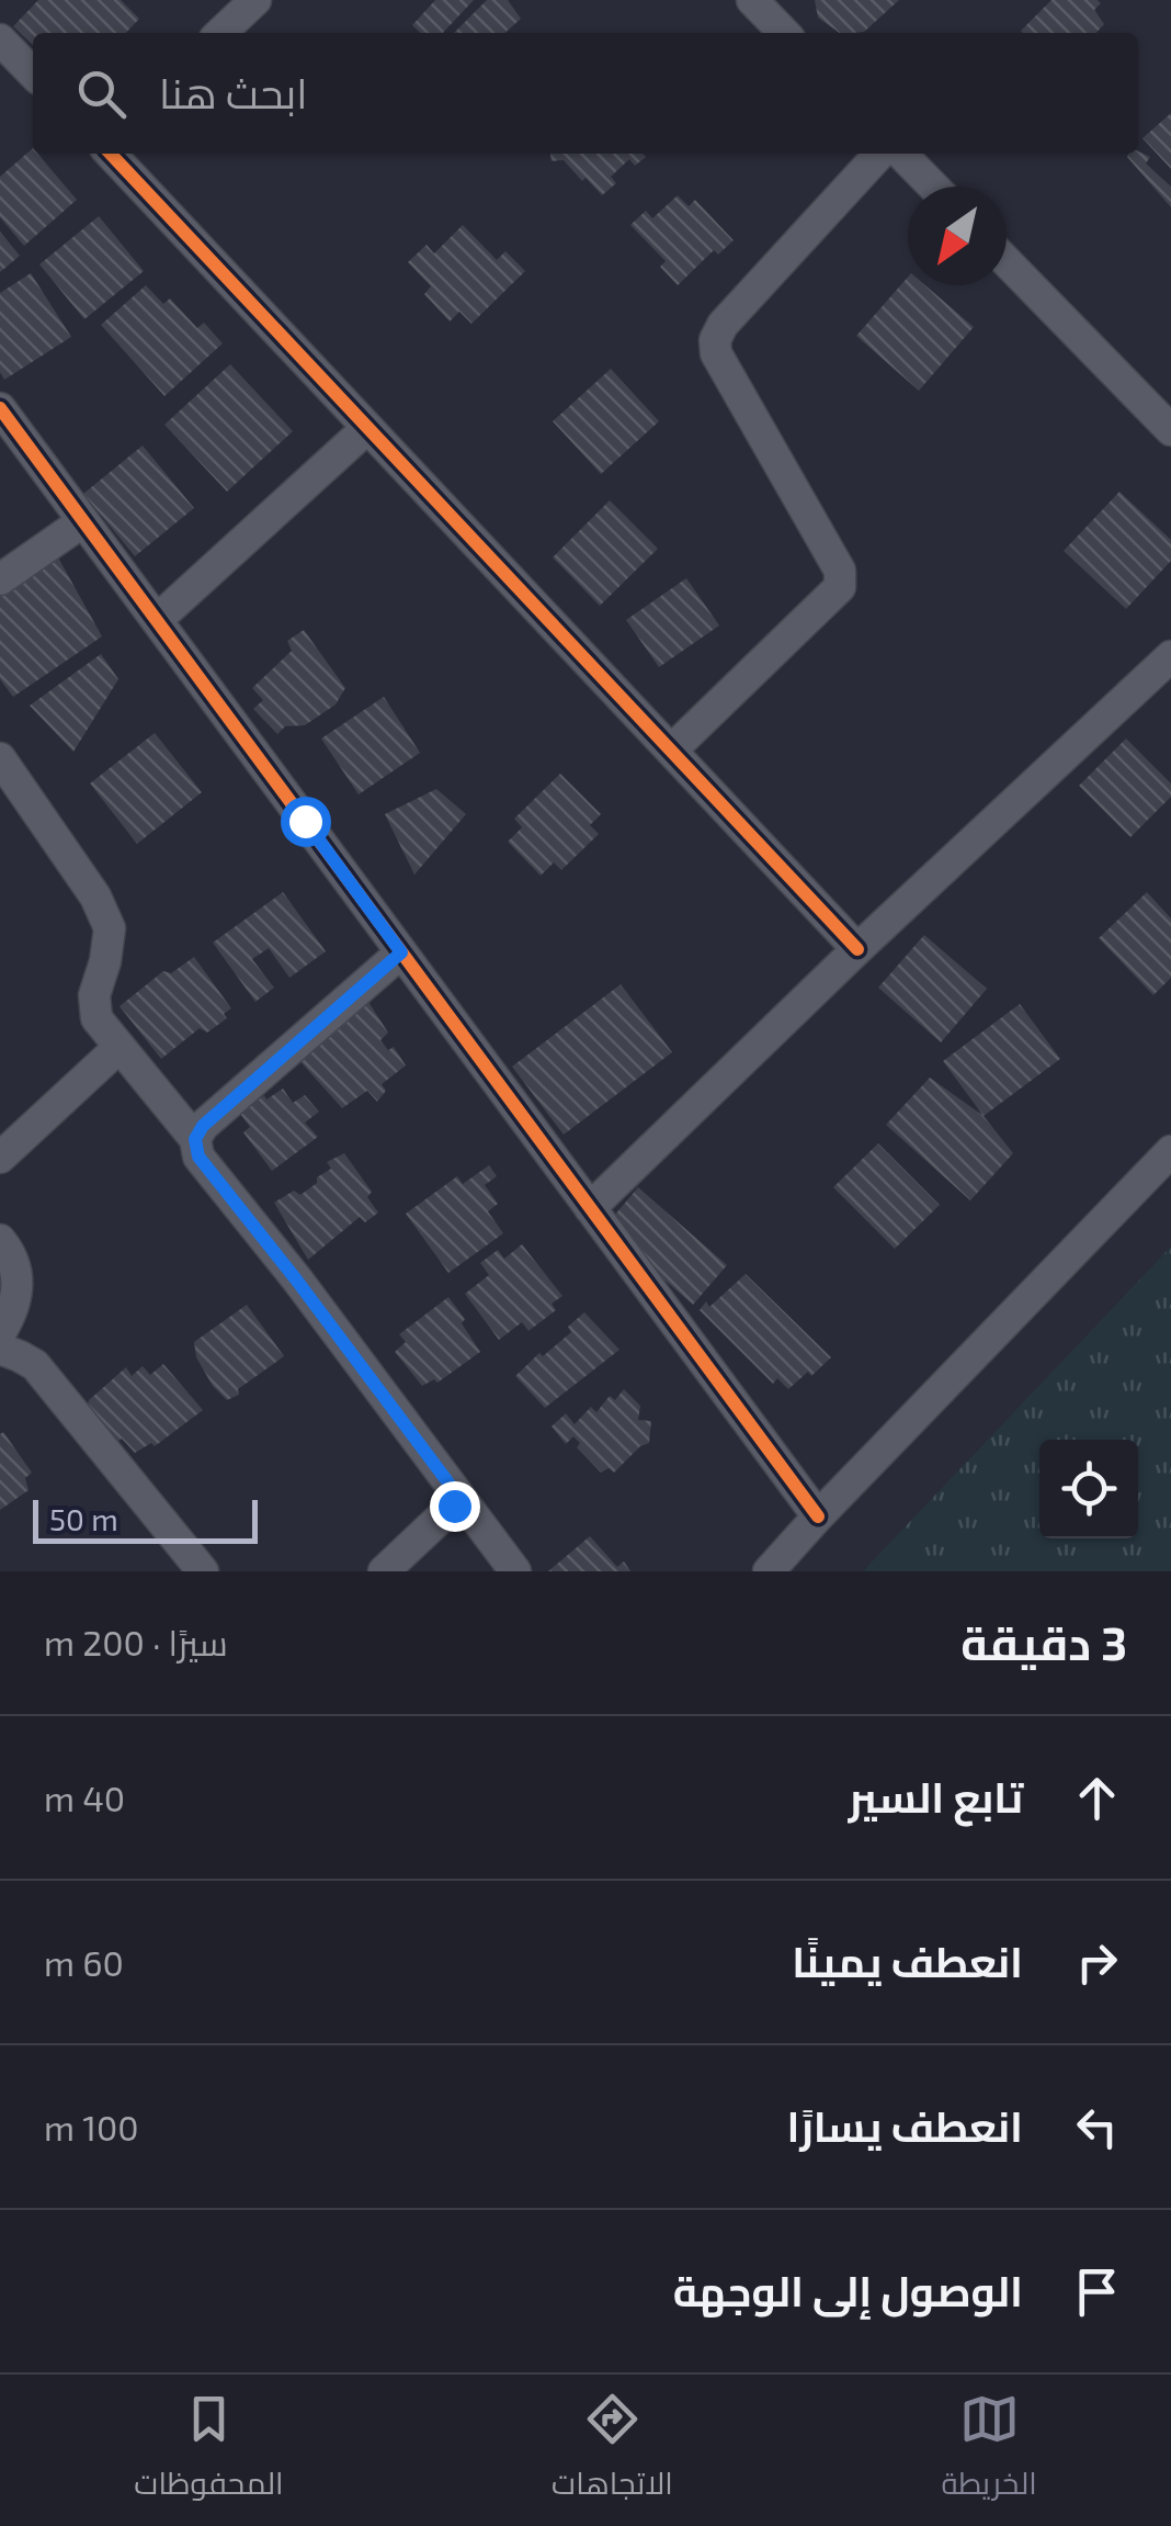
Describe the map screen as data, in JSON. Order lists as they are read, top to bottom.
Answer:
{
  "scale_bar": "50 m",
  "north": "bottom left",
  "page": {
    "search": "ابحث هنا",
    "scale": "50 m",
    "heading": ["3 دقيقة", "سيرًا · 200 m"],
    "list": [
      ["تابع السير", "40 m"],
      ["انعطف يمينًا", "60 m"],
      ["انعطف يسارًا", "100 m"],
      "الوصول إلى الوجهة"
    ],
    "nav": ["الخريطة", "الاتجاهات", "المحفوظات"]
  }
}
